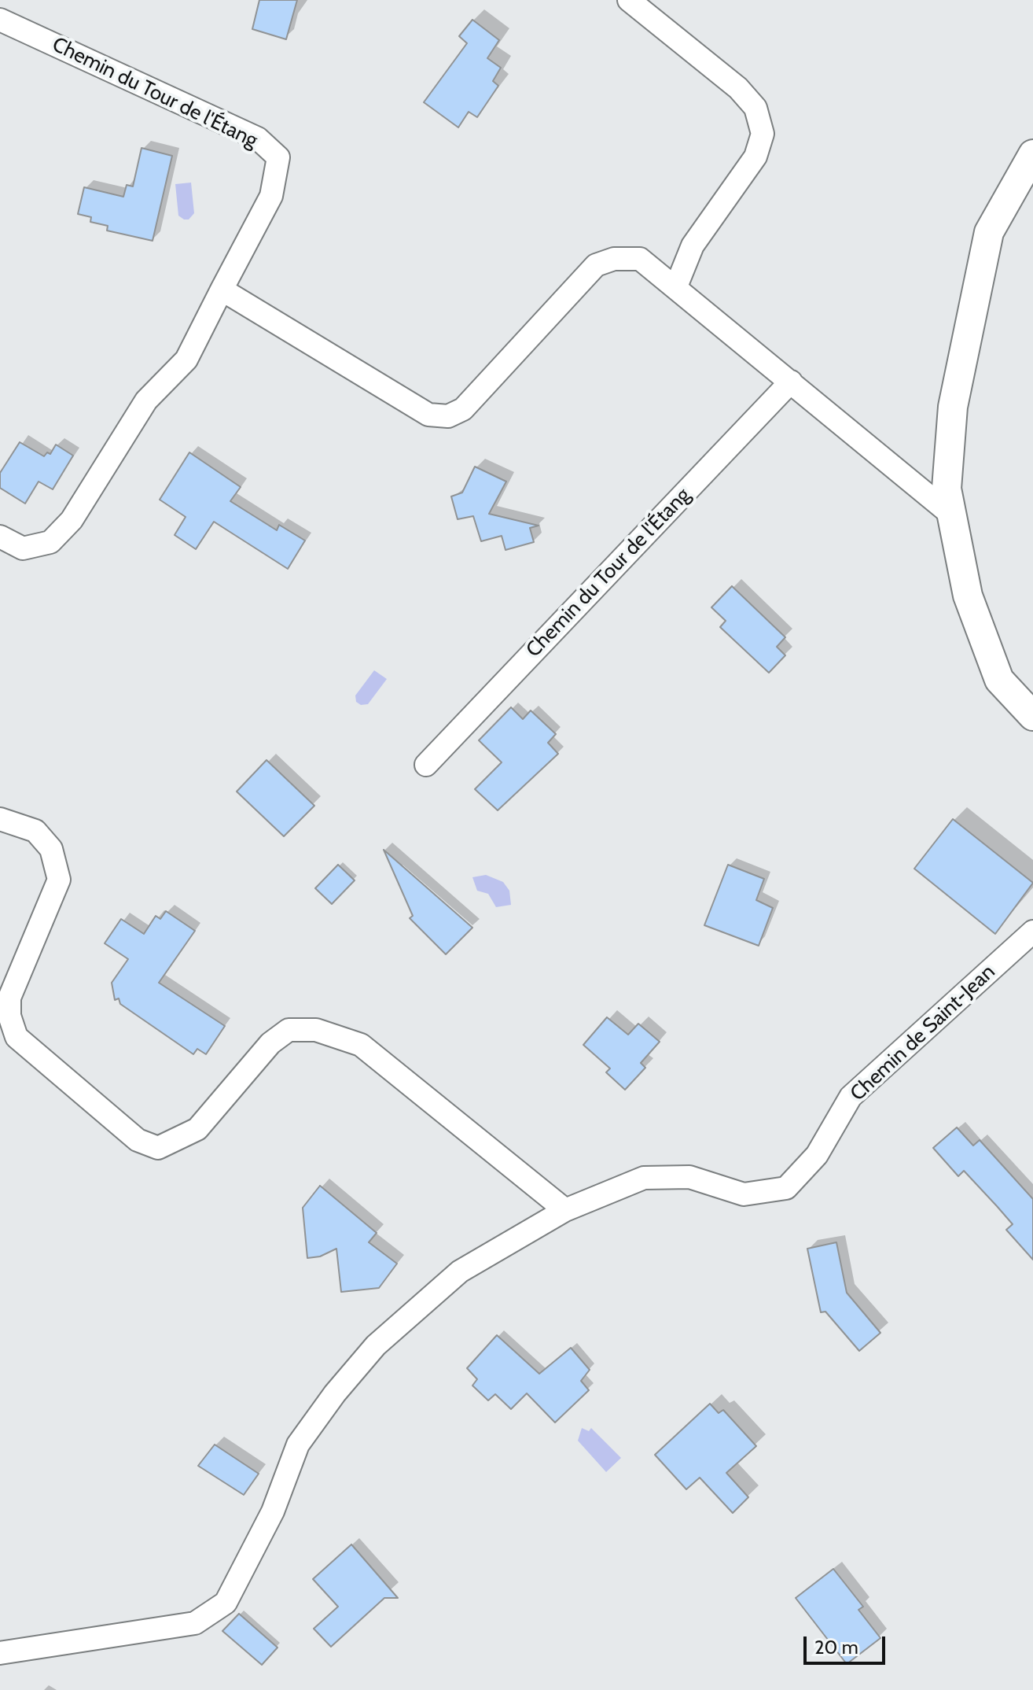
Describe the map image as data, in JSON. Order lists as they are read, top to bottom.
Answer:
{
  "streets": {
    "street": ["Chemin du Tour de l'Étang", "Chemin de Saint-Jean"]
  },
  "scale_bar": "20 m"
}
